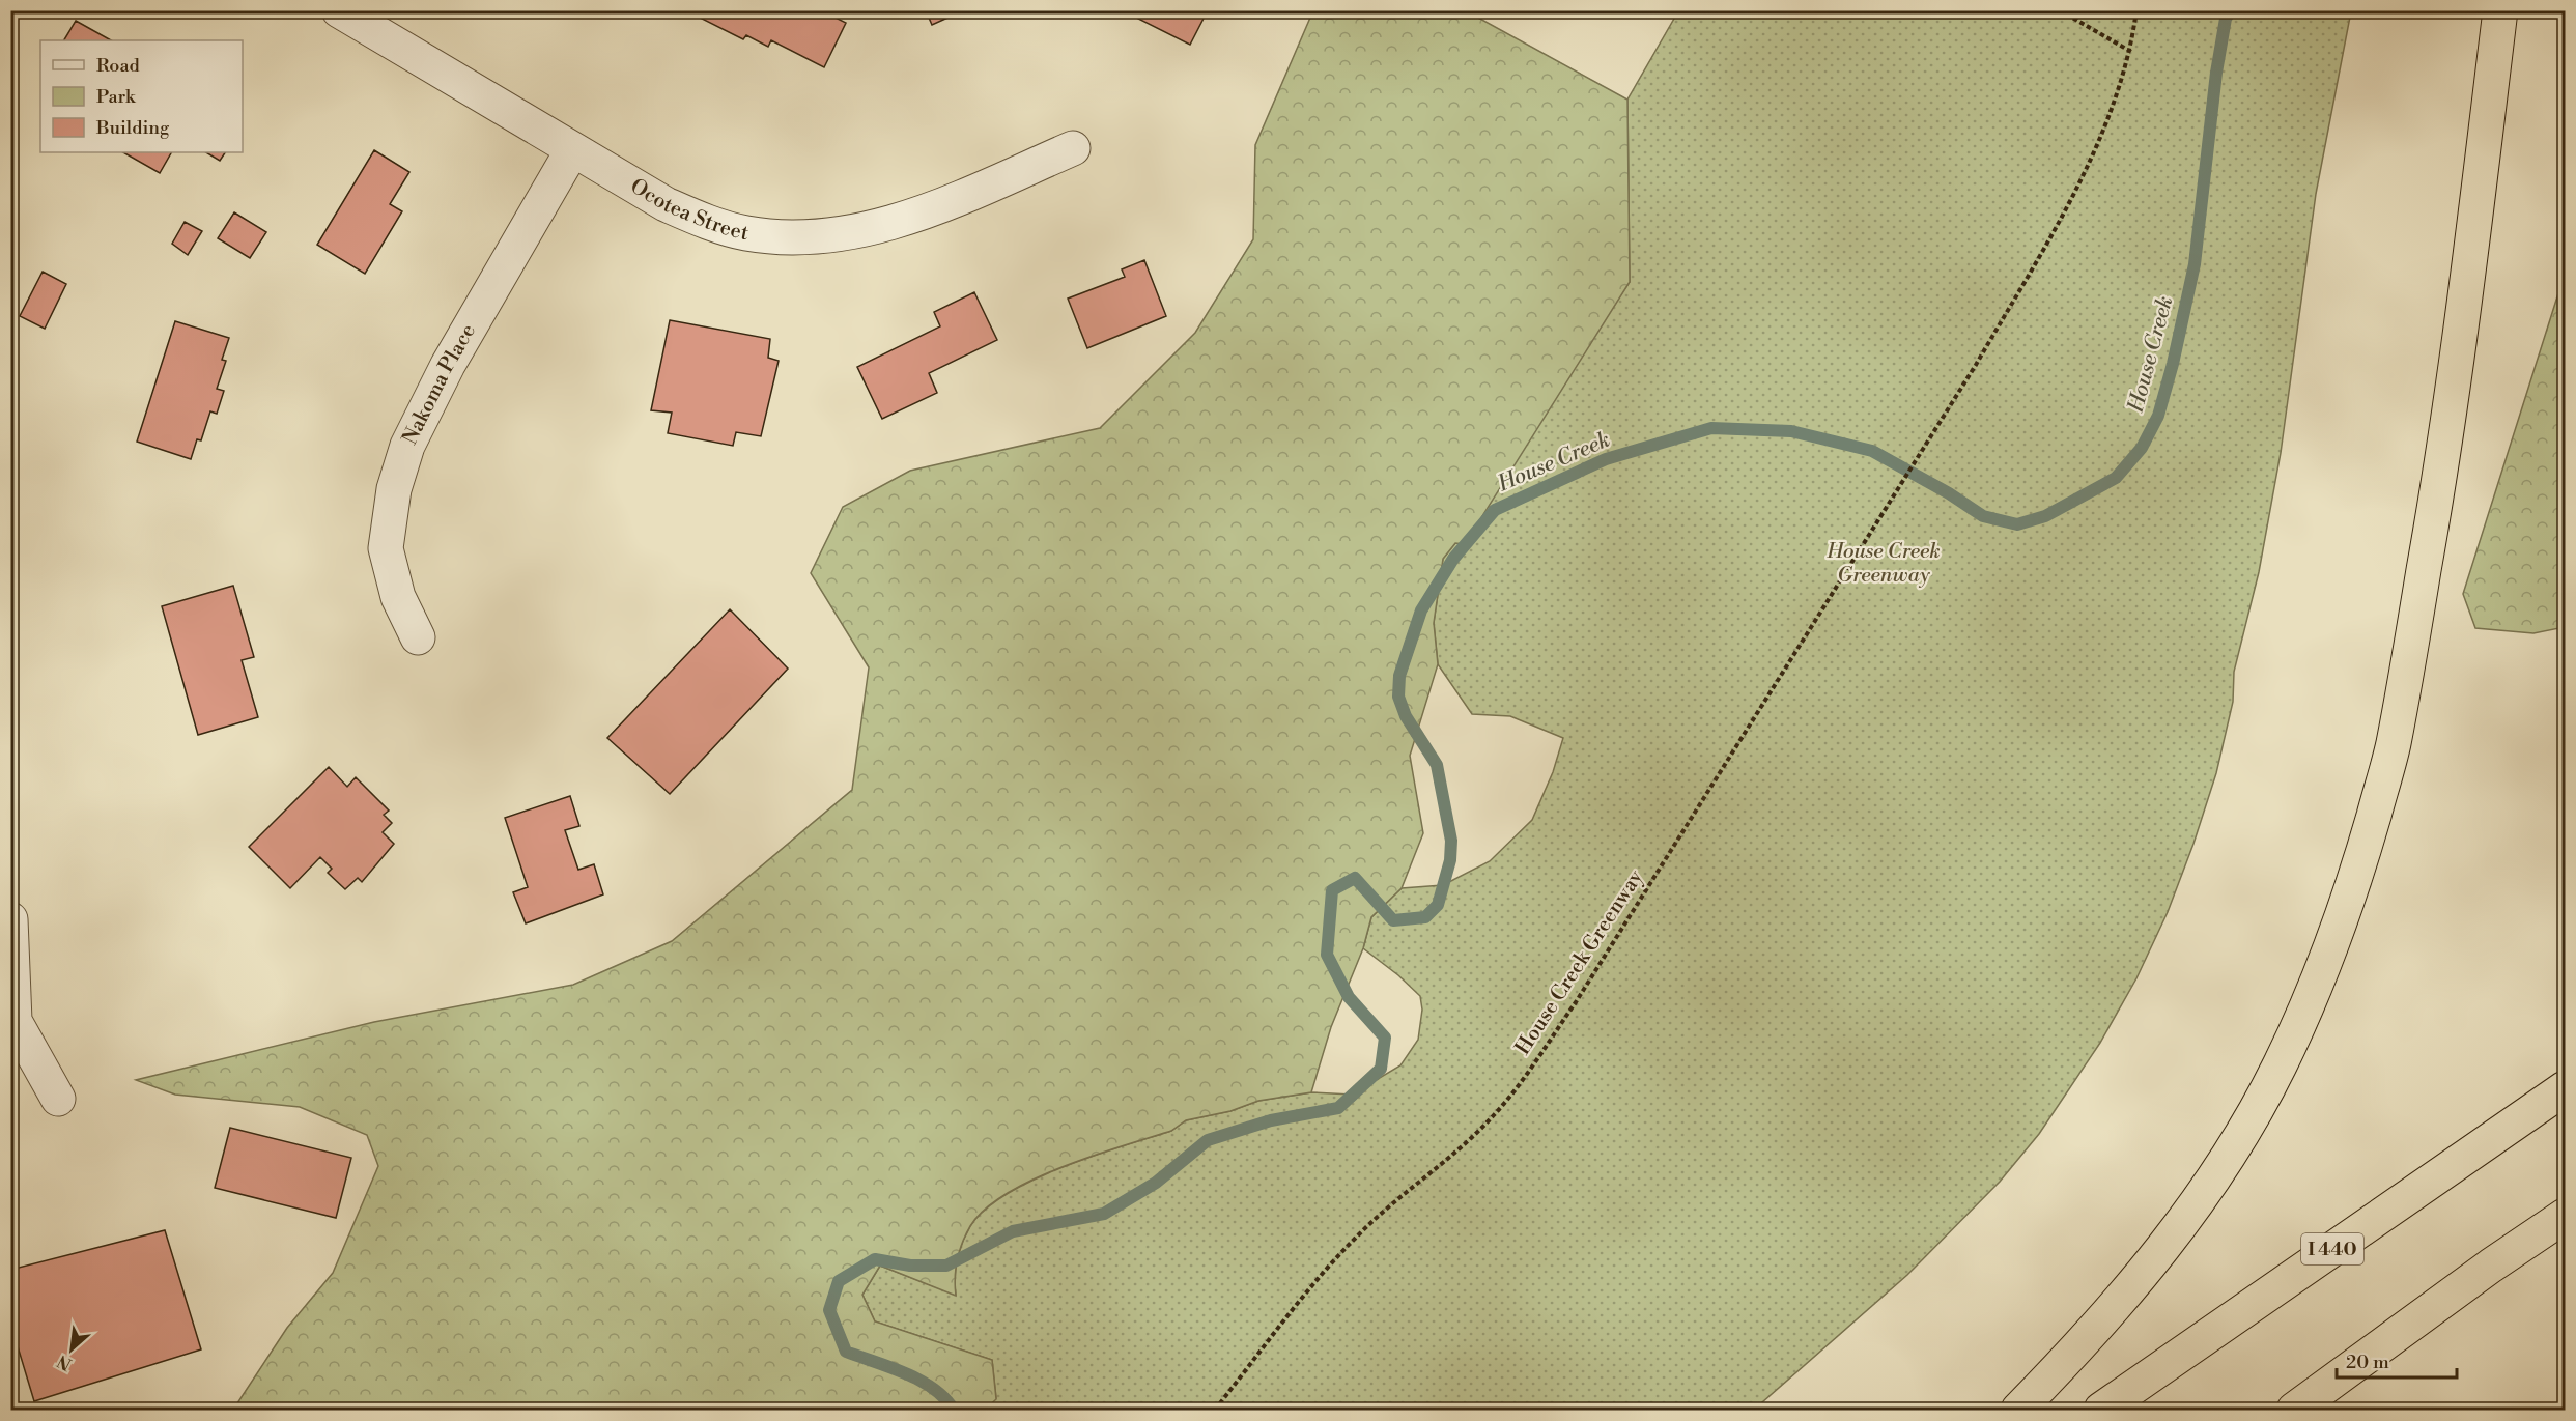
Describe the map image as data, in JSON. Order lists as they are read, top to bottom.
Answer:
{
  "streets": {
    "highway": ["I 440"],
    "street": ["Ocotea Street", "Nakoma Place"],
    "path": ["House Creek Greenway"]
  },
  "crossings": [
    ["Ocotea Street", "Nakoma Place"]
  ],
  "water": ["House Creek"],
  "parks": ["House Creek Greenway"],
  "legend": ["Road", "Park", "Building"],
  "scale_bar": "20 m",
  "north": "bottom left"
}
